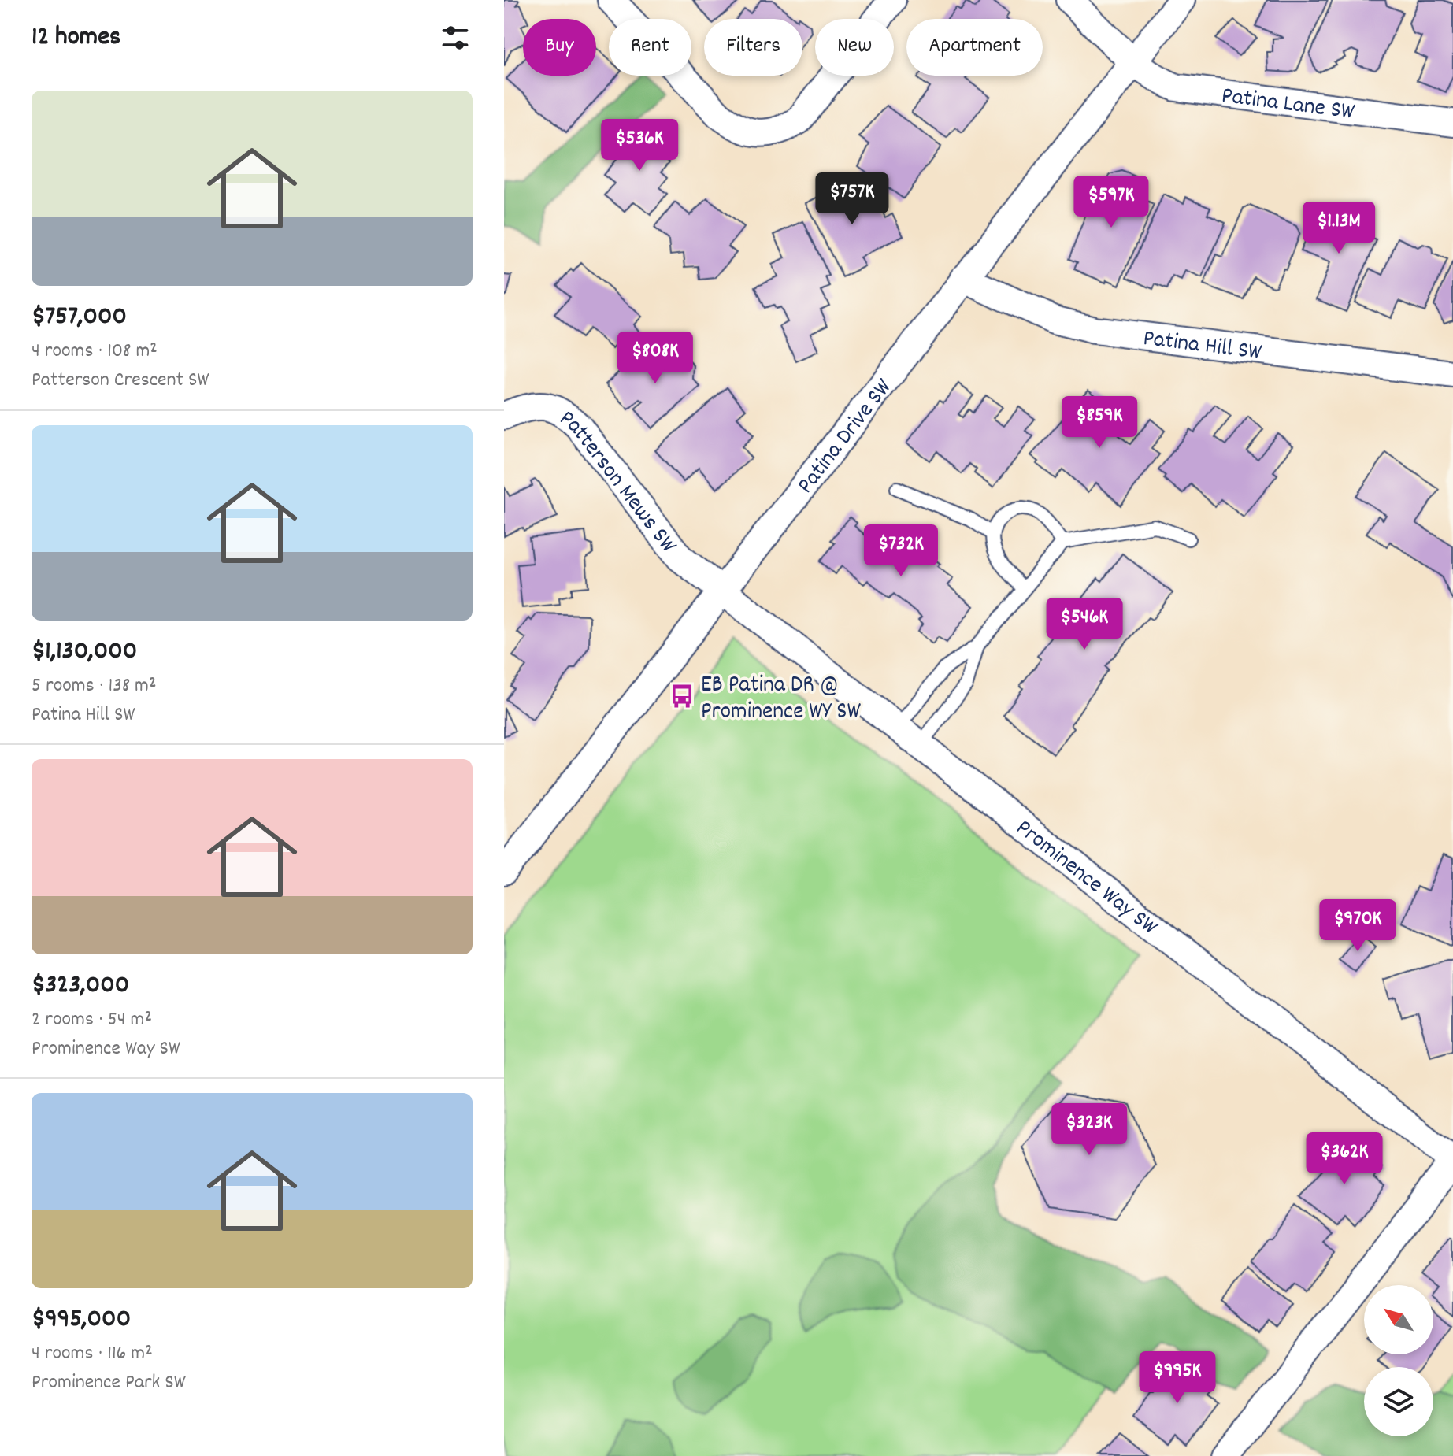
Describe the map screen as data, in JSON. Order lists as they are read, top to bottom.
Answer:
{
  "streets": {
    "street": [
      "Patina Lane SW",
      "Patina Hill SW",
      "Patina Drive SW",
      "Patterson Mews SW",
      "Prominence Way SW"
    ]
  },
  "crossings": [
    ["Patina Lane SW", "Patina Drive SW"],
    ["Patina Hill SW", "Patina Drive SW"],
    ["Patina Drive SW", "Patterson Mews SW"],
    ["Patina Drive SW", "Prominence Way SW"],
    ["Patterson Mews SW", "Prominence Way SW"]
  ],
  "places": {
    "bus stop": ["EB Patina DR @ Prominence WY SW"]
  },
  "north": "top left",
  "page": {
    "heading": "12 homes",
    "chip": [
      "Buy",
      "Rent",
      "Filters",
      "New",
      "Apartment"
    ],
    "list": [
      {
        "name": "$757,000",
        "note": "4 rooms · 108 m² · Patterson Crescent SW"
      },
      {
        "name": "$1,130,000",
        "note": "5 rooms · 138 m² · Patina Hill SW"
      },
      {
        "name": "$323,000",
        "note": "2 rooms · 54 m² · Prominence Way SW"
      },
      {
        "name": "$995,000",
        "note": "4 rooms · 116 m² · Prominence Park SW"
      }
    ],
    "price": [
      "$536K",
      "$757K",
      "$597K",
      "$1.13M",
      "$808K",
      "$859K",
      "$732K",
      "$546K",
      "$970K",
      "$323K",
      "$362K",
      "$995K"
    ]
  }
}
